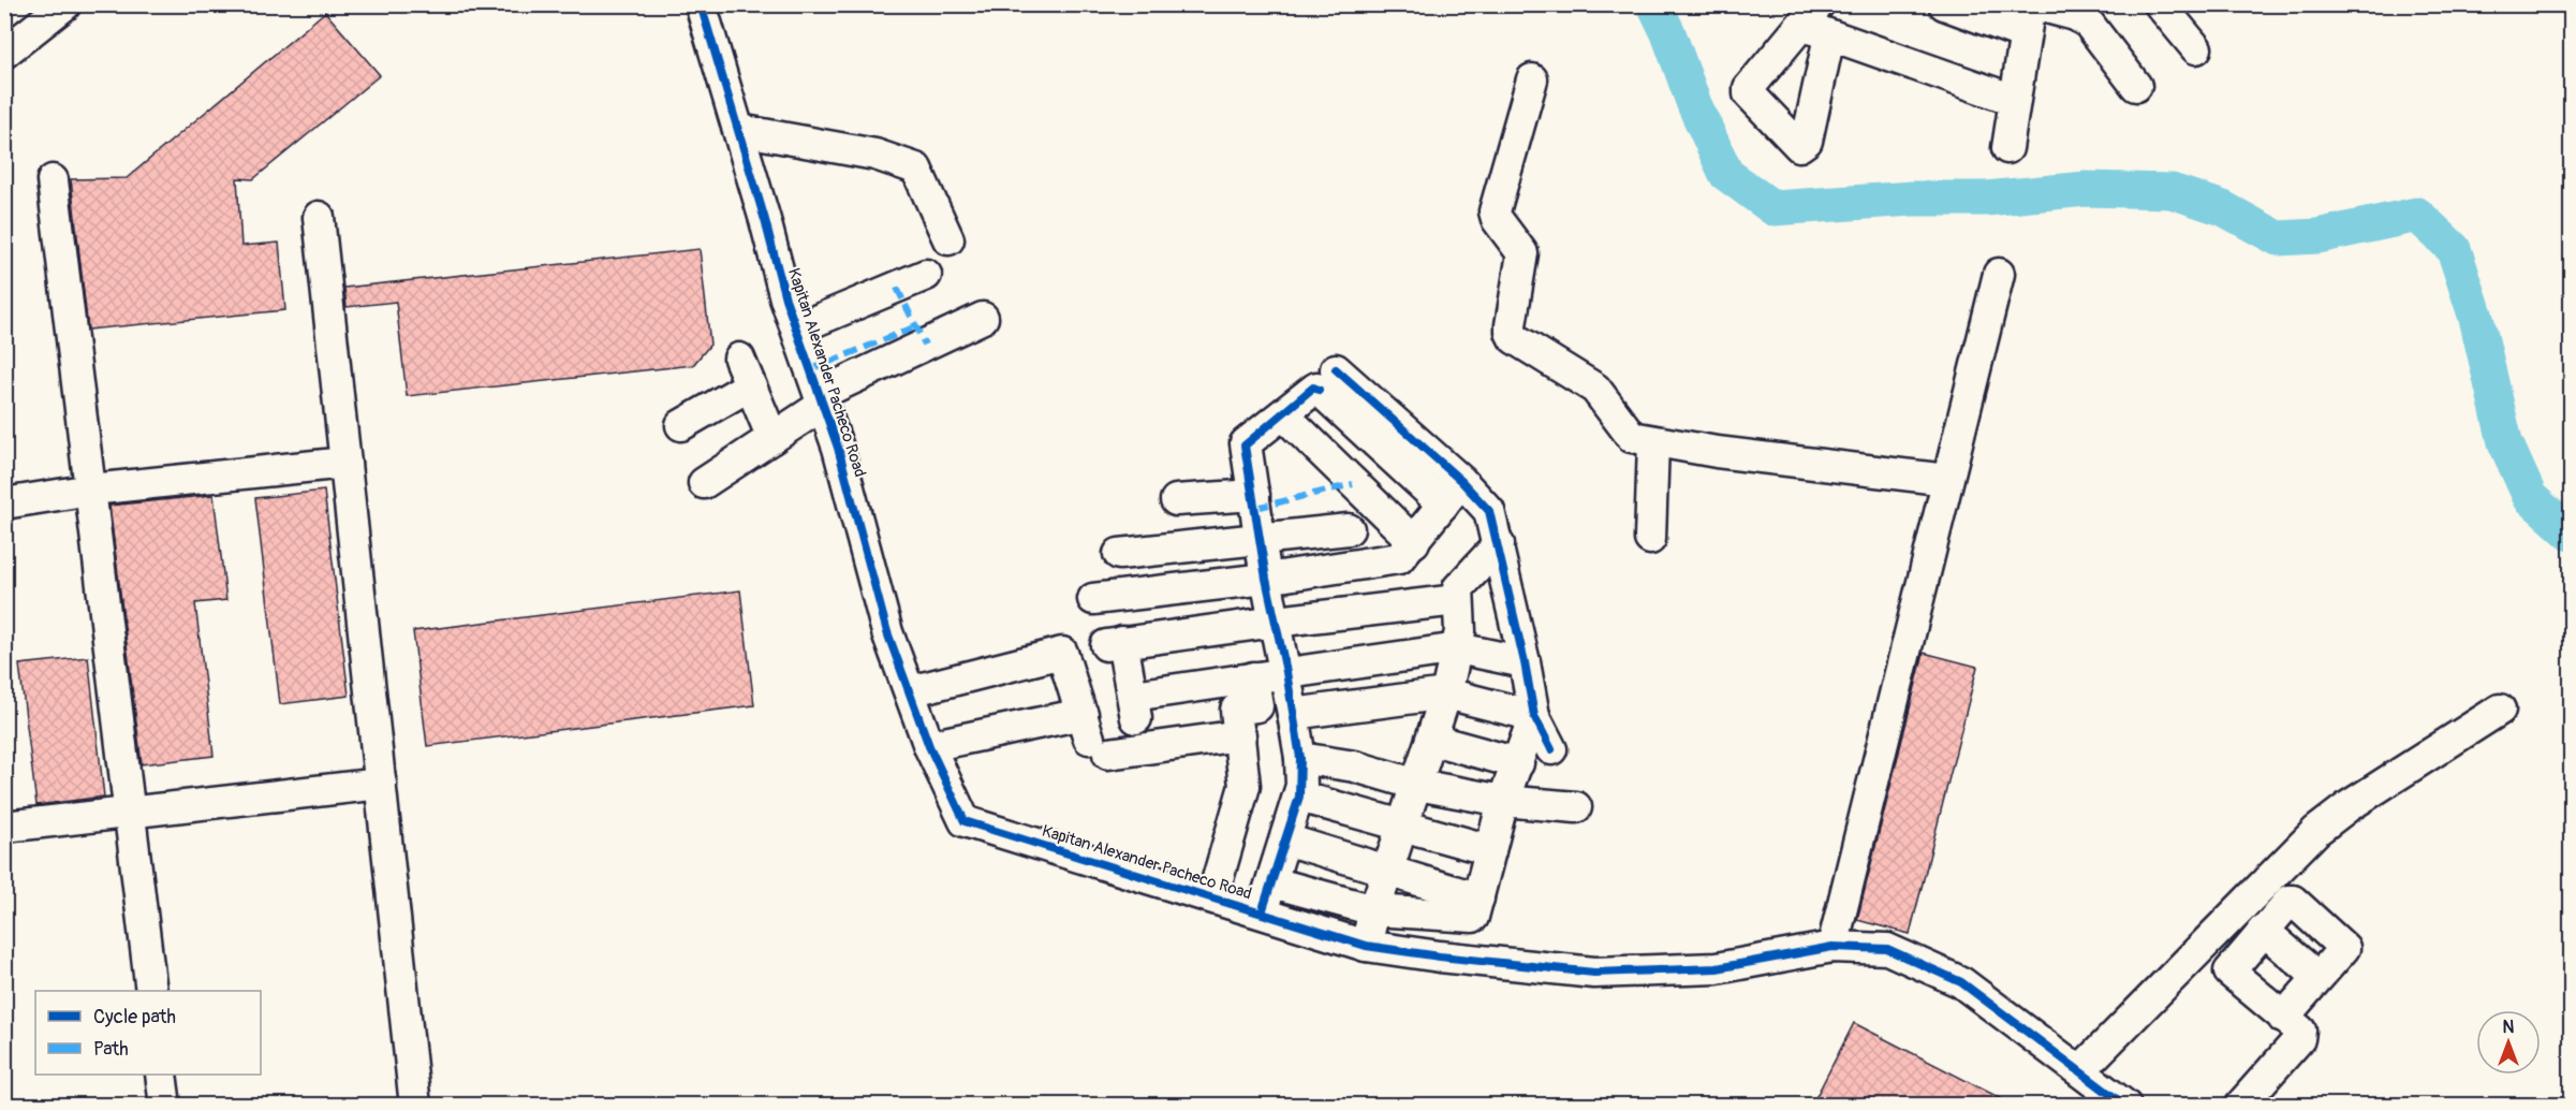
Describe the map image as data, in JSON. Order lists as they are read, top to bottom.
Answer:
{
  "streets": {
    "street": ["Kapitan Alexander Pacheco Road"]
  },
  "legend": ["Cycle path", "Path"],
  "north": "top"
}
